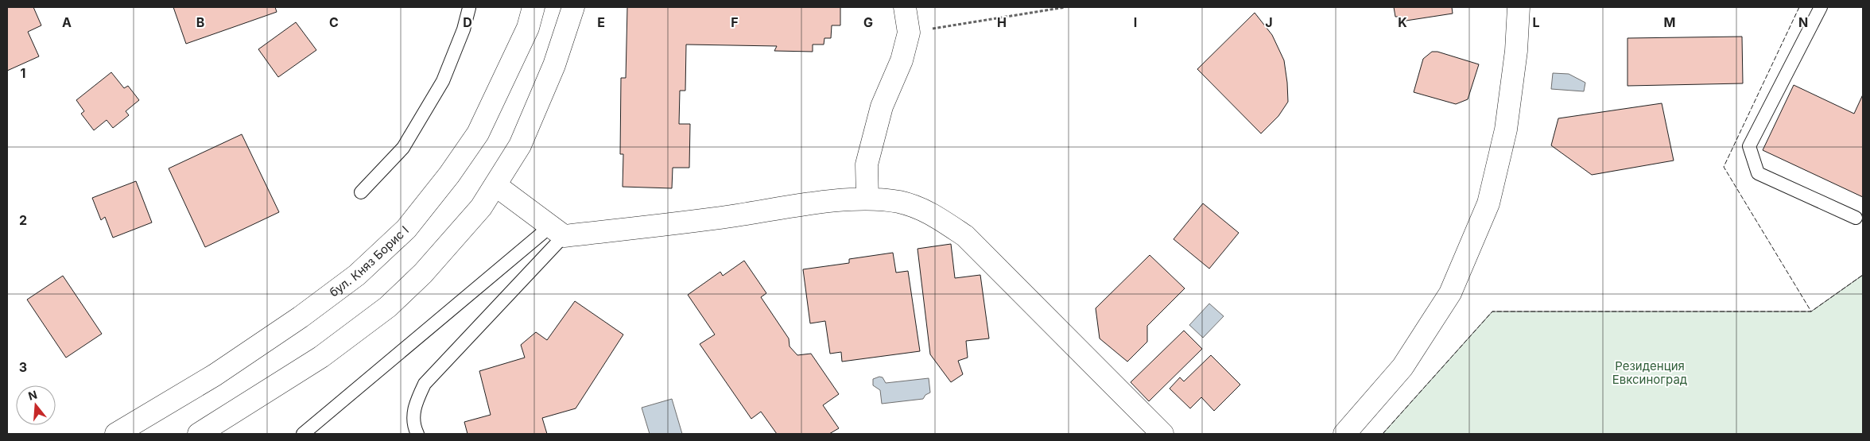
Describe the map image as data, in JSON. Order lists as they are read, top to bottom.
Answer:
{
  "streets": {
    "main road": ["бул. Княз Борис I"]
  },
  "parks": ["Резиденция Евксиноград"],
  "north": "top",
  "grid": {
    "columns": [
      "A",
      "B",
      "C",
      "D",
      "E",
      "F",
      "G",
      "H",
      "I",
      "J",
      "K",
      "L",
      "M",
      "N"
    ],
    "rows": ["1", "2", "3"]
  }
}
